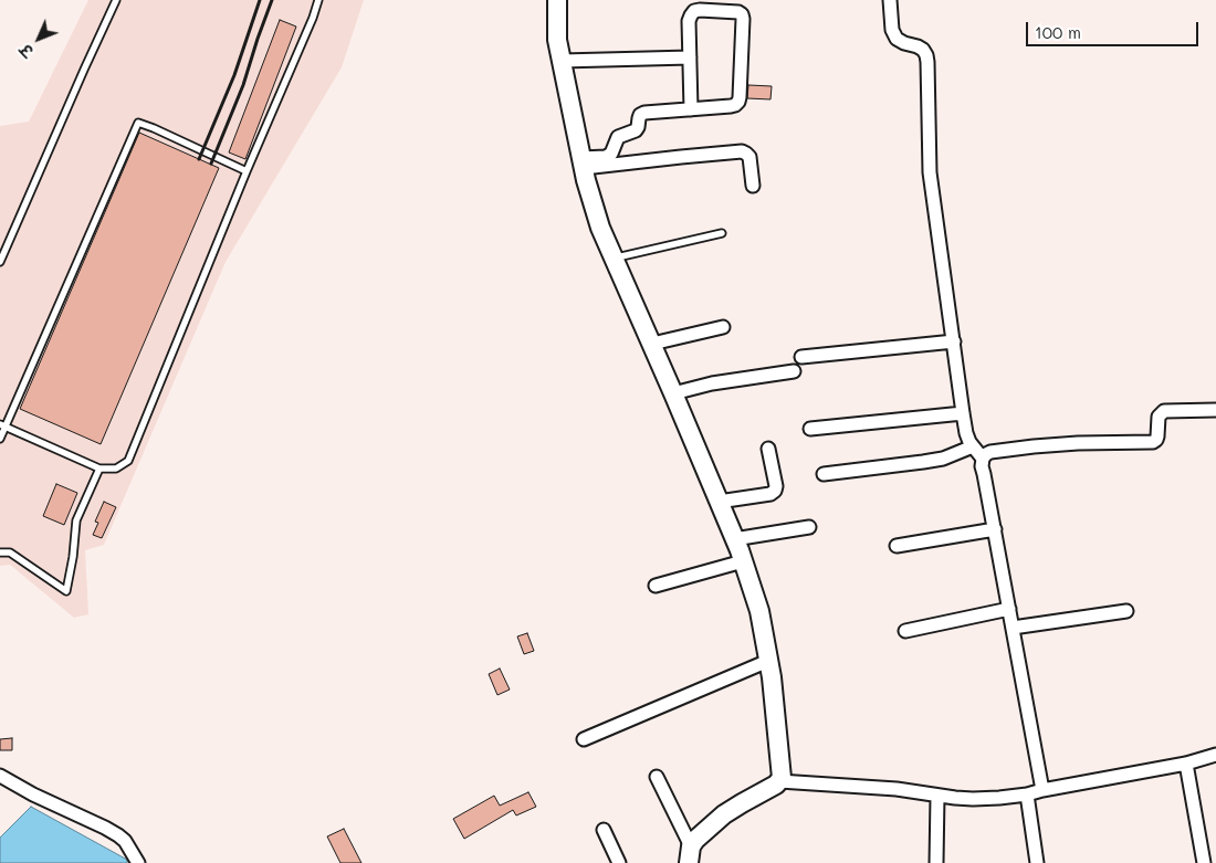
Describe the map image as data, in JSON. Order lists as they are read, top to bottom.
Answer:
{
  "scale_bar": "100 m",
  "north": "bottom left"
}
